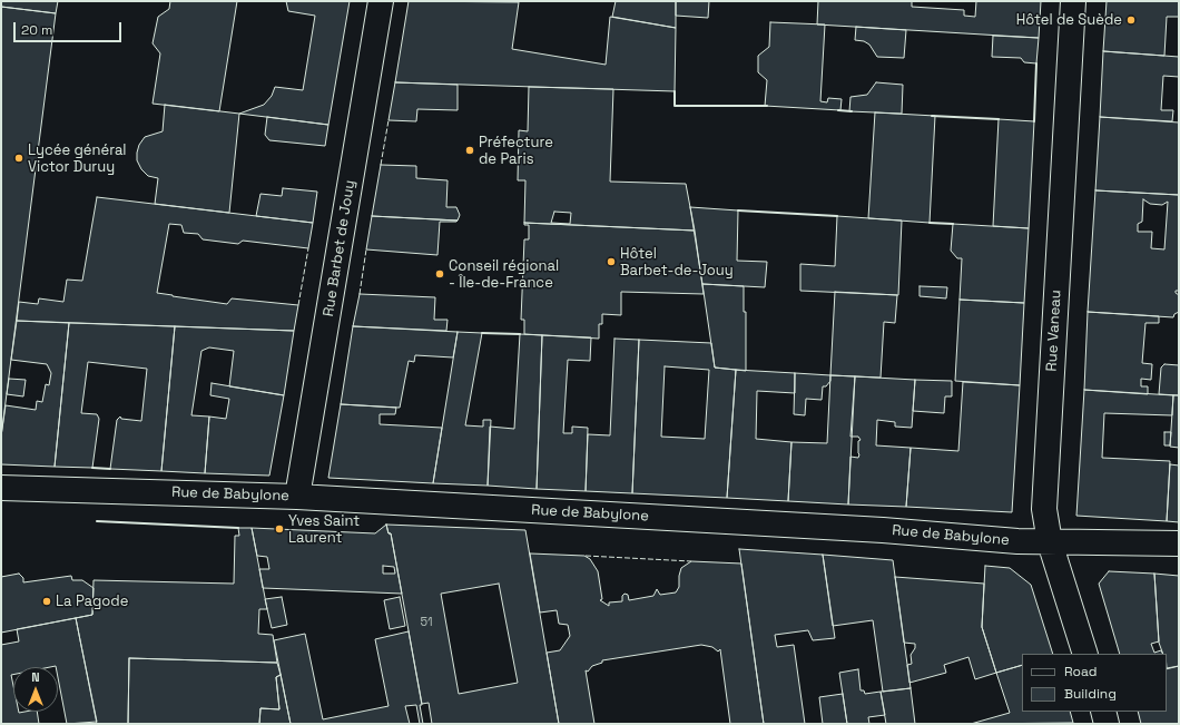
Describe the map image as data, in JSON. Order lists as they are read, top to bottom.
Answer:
{
  "streets": {
    "street": ["Rue Barbet de Jouy", "Rue Vaneau", "Rue de Babylone"]
  },
  "crossings": [
    ["Rue Barbet de Jouy", "Rue de Babylone"],
    ["Rue Vaneau", "Rue de Babylone"]
  ],
  "places": [
    "Hôtel de Suède",
    "Préfecture de Paris",
    "Lycée général Victor Duruy",
    "Hôtel Barbet-de-Jouy",
    "Conseil régional - Île-de-France",
    "Yves Saint Laurent",
    "La Pagode"
  ],
  "house_numbers": ["51"],
  "legend": ["Road", "Building"],
  "scale_bar": "20 m",
  "north": "top"
}
